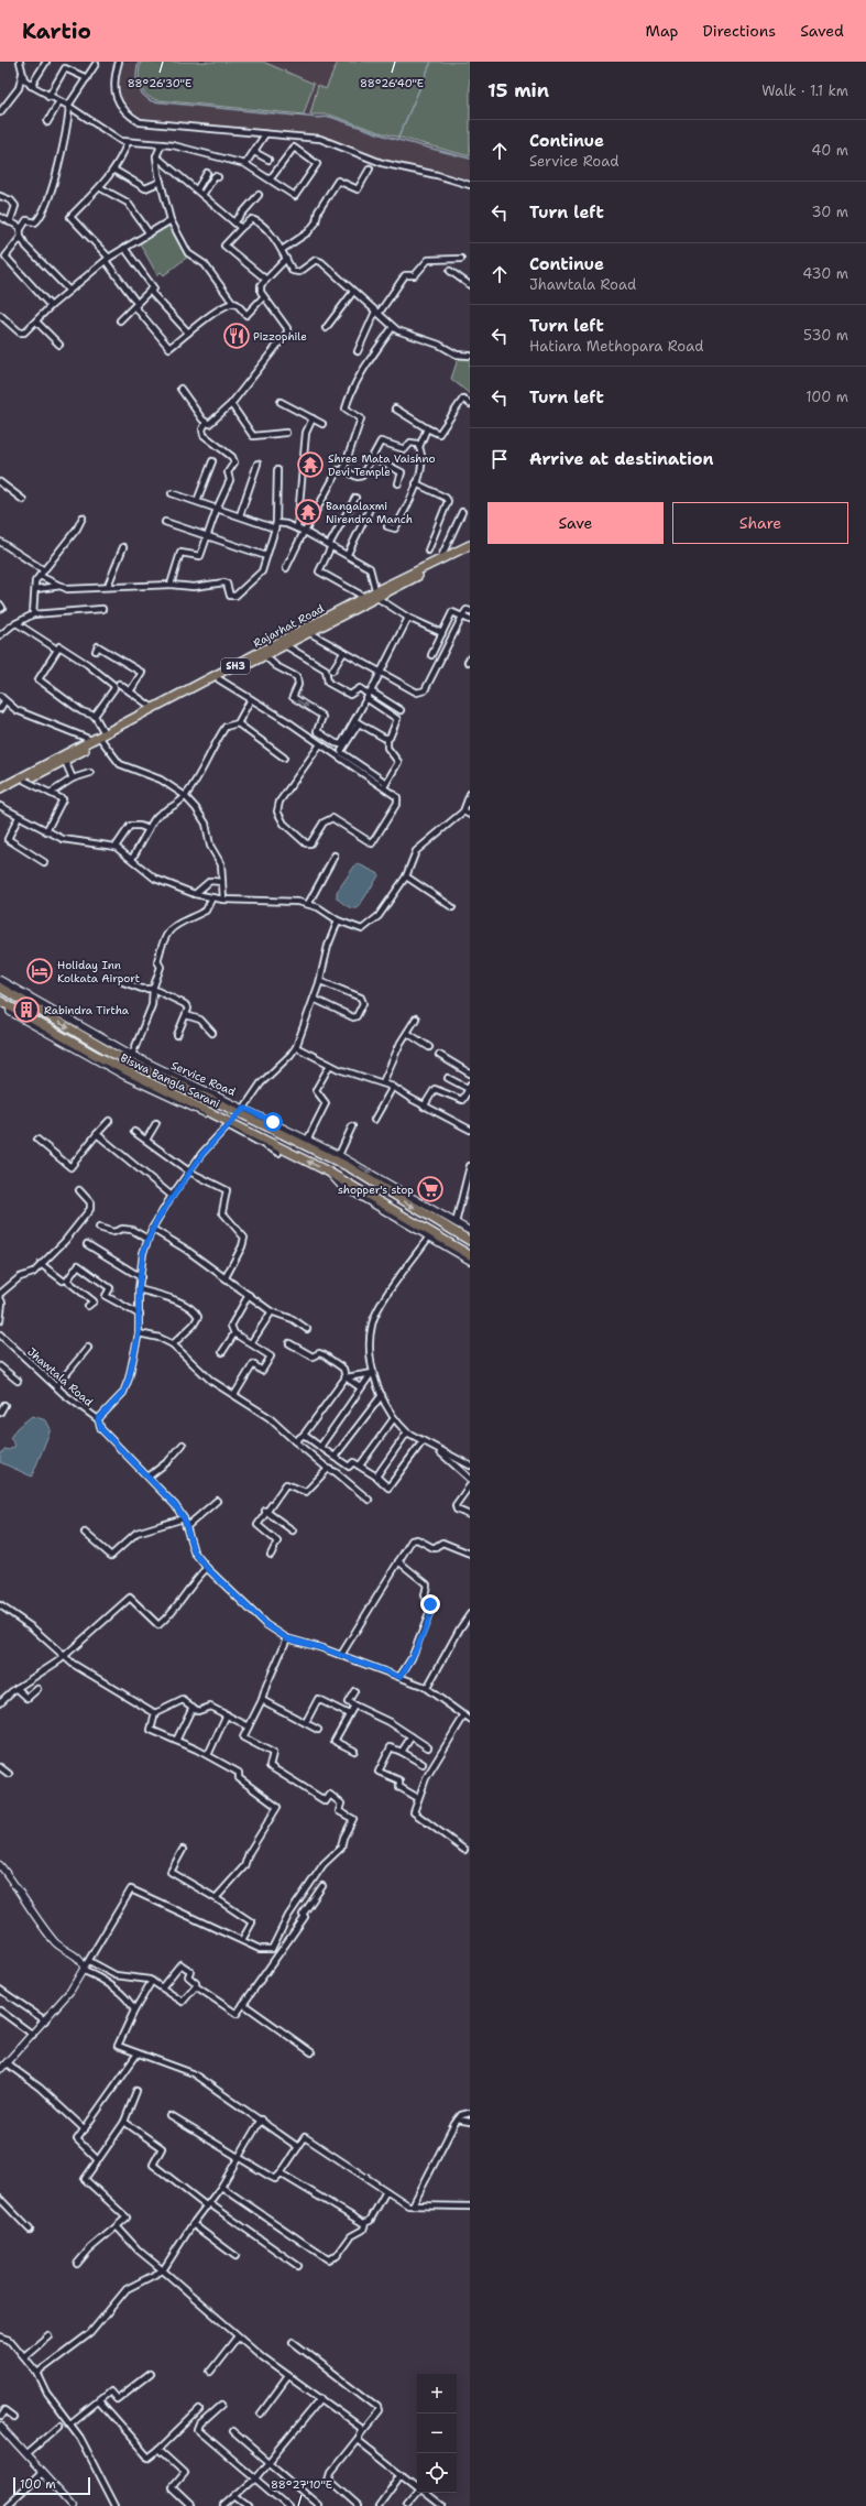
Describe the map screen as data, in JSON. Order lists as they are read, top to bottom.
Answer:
{
  "streets": {
    "main road": ["Rajarhat Road", "SH3", "Biswa Bangla Sarani"],
    "street": ["Service Road", "Jhawtala Road"]
  },
  "crossings": [
    ["Service Road", "Biswa Bangla Sarani"],
    ["Biswa Bangla Sarani", "Jhawtala Road"]
  ],
  "places": {
    "restaurant": ["Pizzophile"],
    "temple": ["Shree Mata Vaishno Devi Temple", "Bangalaxmi Nirendra Manch"],
    "hotel": ["Holiday Inn Kolkata Airport"],
    "building": ["Rabindra Tirtha"],
    "supermarket": ["shopper's stop"]
  },
  "scale_bar": "100 m",
  "page": {
    "header": "Kartio",
    "nav": ["Map", "Directions", "Saved"],
    "heading": ["15 min", "Walk · 1.1 km"],
    "list": [
      ["Continue", "Service Road", "40 m"],
      ["Turn left", "30 m"],
      ["Continue", "Jhawtala Road", "430 m"],
      ["Turn left", "Hatiara Methopara Road", "530 m"],
      ["Turn left", "100 m"],
      "Arrive at destination"
    ],
    "buttons": ["Save", "Share"],
    "map_buttons": ["+", "−"],
    "scale": "100 m"
  },
  "coordinates": ["88°26'30\"E", "88°26'40\"E", "88°27'10\"E"]
}
